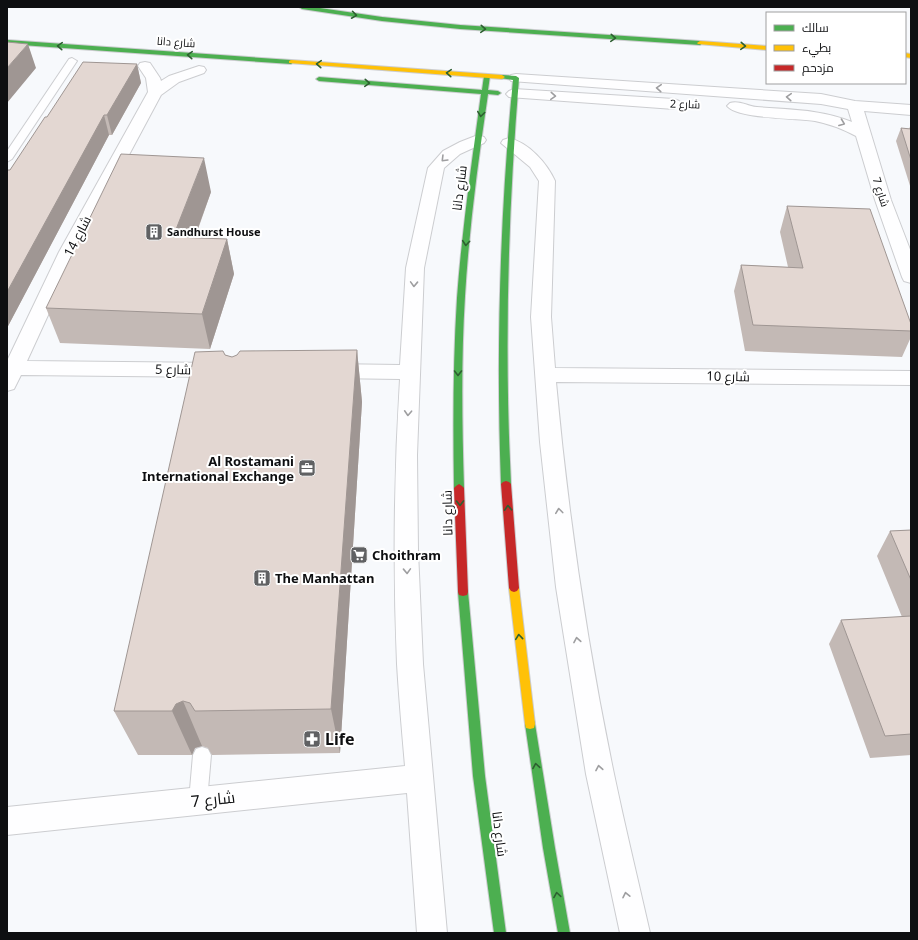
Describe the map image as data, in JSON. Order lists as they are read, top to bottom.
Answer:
{
  "streets": {
    "main road": ["شارع دانا"],
    "street": [
      "شارع 2",
      "شارع 7",
      "شارع 14",
      "شارع 5",
      "شارع 10"
    ]
  },
  "crossings": [
    ["شارع دانا", "شارع 2"],
    ["شارع 2", "شارع 7"],
    ["شارع 14", "شارع 5"]
  ],
  "places": {
    "building": ["Sandhurst House", "The Manhattan"],
    "office": ["Al Rostamani International Exchange"],
    "supermarket": ["Choithram"],
    "pharmacy": ["Life"]
  },
  "legend": ["سالك", "بطيء", "مزدحم"]
}
